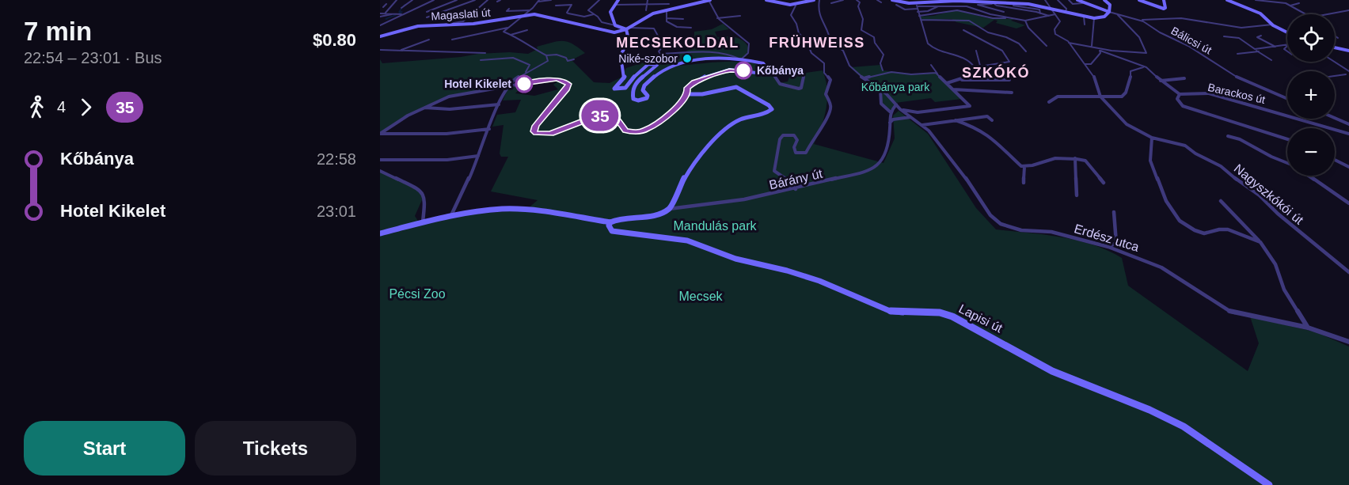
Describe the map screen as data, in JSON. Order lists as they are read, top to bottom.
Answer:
{
  "streets": {
    "street": [
      "Magaslati út",
      "Bálicsi út",
      "Barackos út",
      "Bárány út",
      "Nagyszkókói út",
      "Erdész utca",
      "Lapisi út"
    ]
  },
  "districts": ["MECSEKOLDAL", "FRÜHWEISS", "SZKÓKÓ"],
  "parks": [
    "Kőbánya park",
    "Mandulás park",
    "Pécsi Zoo",
    "Mecsek"
  ],
  "places": ["Niké-szobor", "Kőbánya", "Hotel Kikelet"],
  "lines": ["bus line 35"],
  "page": {
    "heading": ["7 min", "22:54 – 23:01 · Bus", "$0.80"],
    "on_map": "35",
    "map_buttons": ["+", "−"],
    "legs": ["4", "35"],
    "list": [
      {
        "name": "Kőbánya",
        "value": "22:58"
      },
      {
        "name": "Hotel Kikelet",
        "value": "23:01"
      }
    ],
    "buttons": ["Start", "Tickets"]
  }
}
